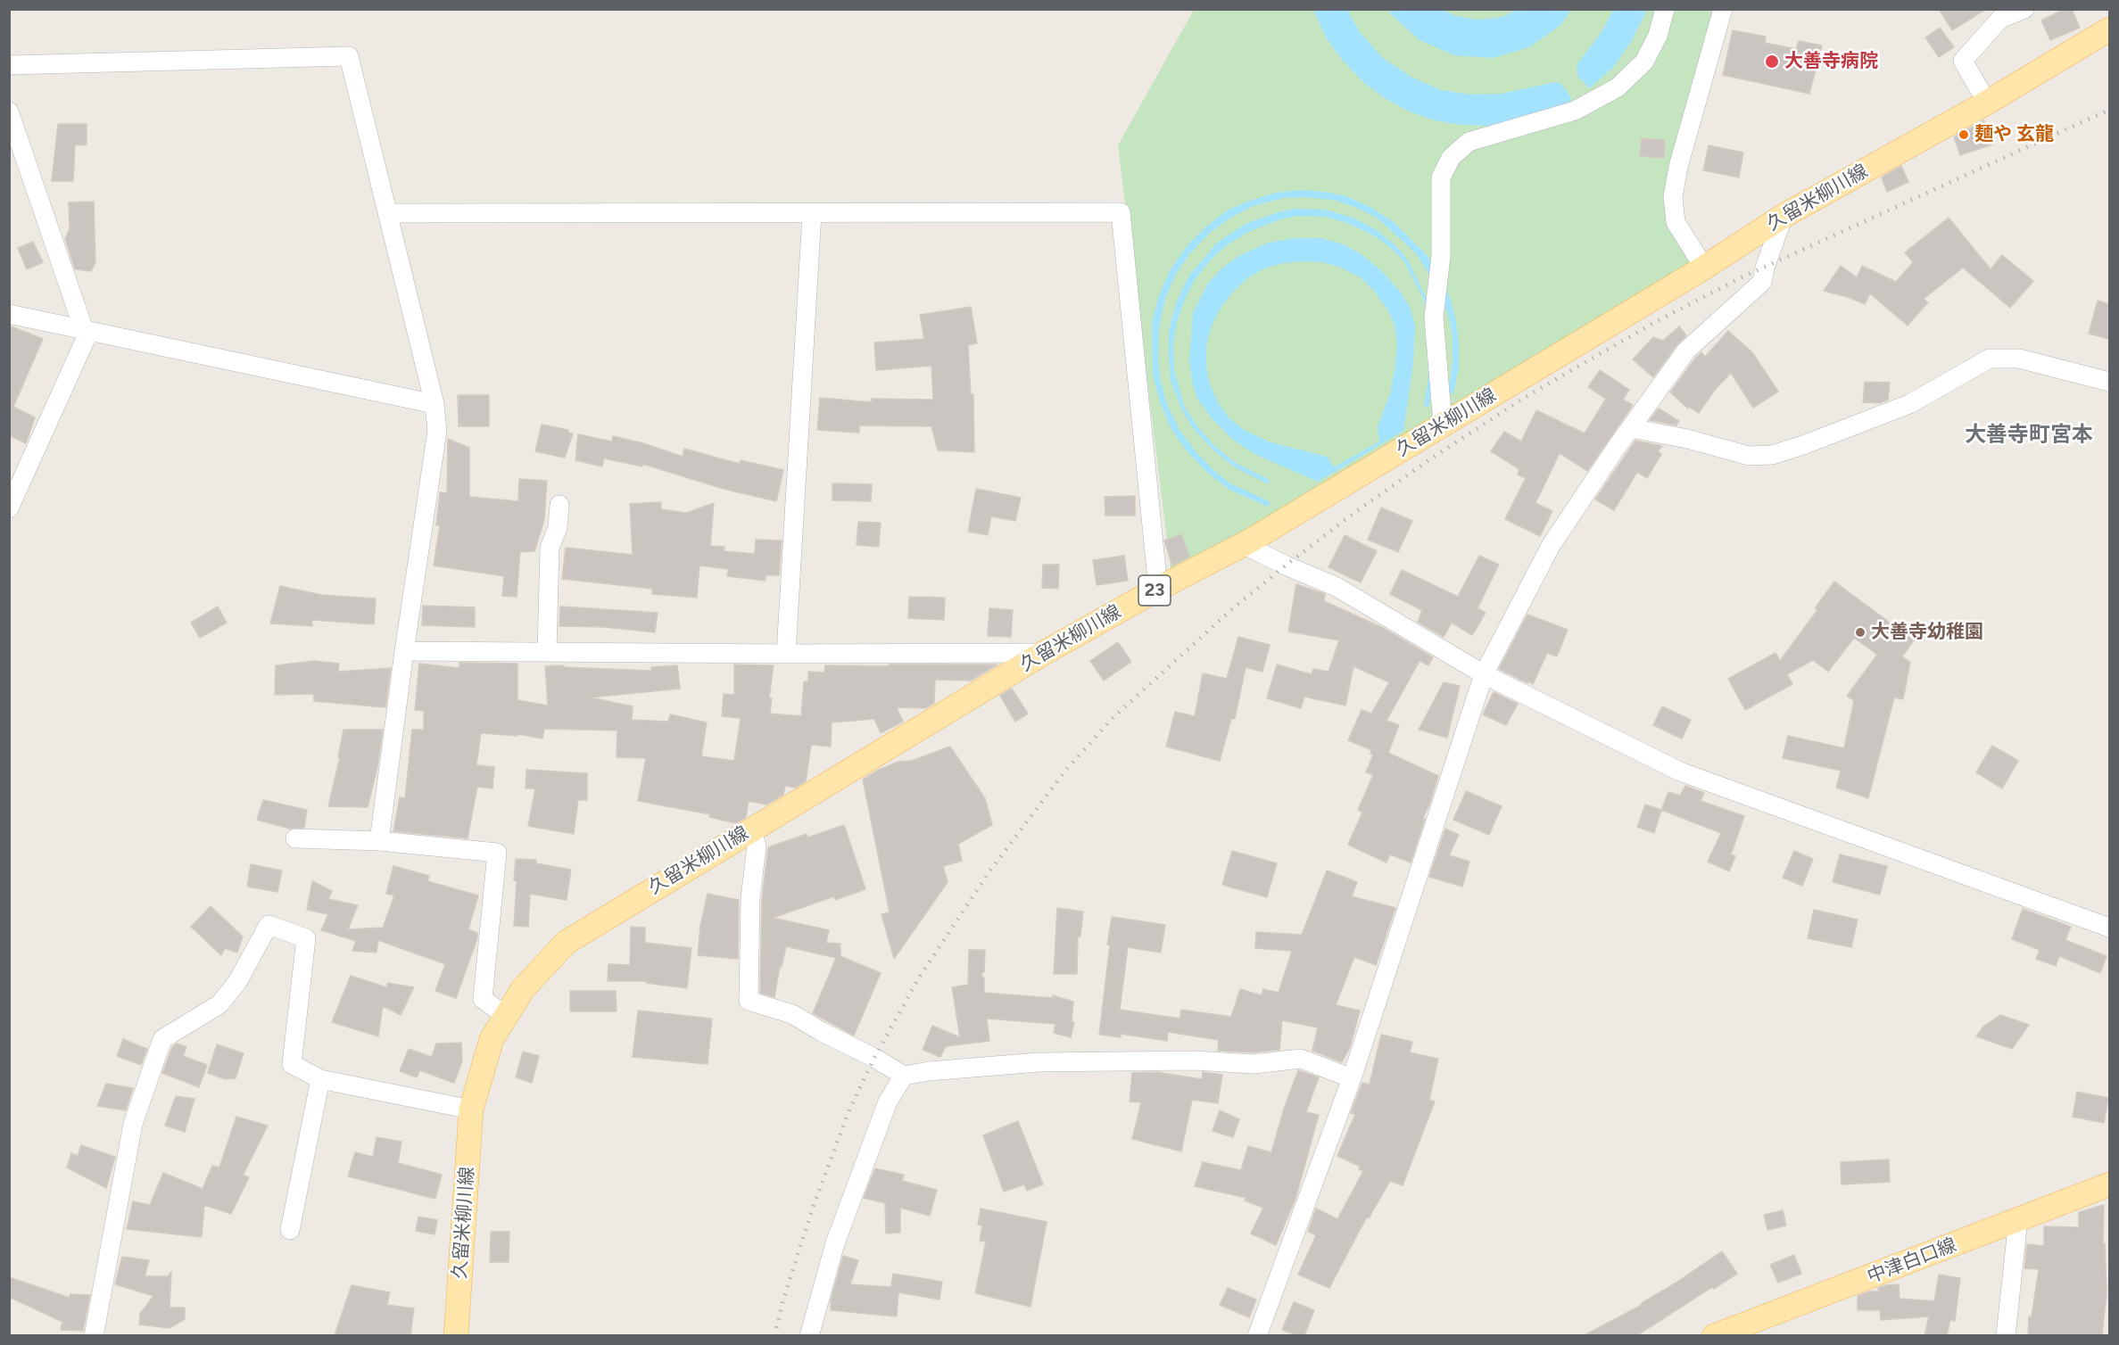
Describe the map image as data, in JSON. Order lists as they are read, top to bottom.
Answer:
{
  "streets": {
    "main road": ["久留米柳川線", "23", "中津白口線"]
  },
  "districts": ["大善寺町宮本"],
  "places": ["大善寺病院", "麺や 玄龍", "大善寺幼稚園"]
}
